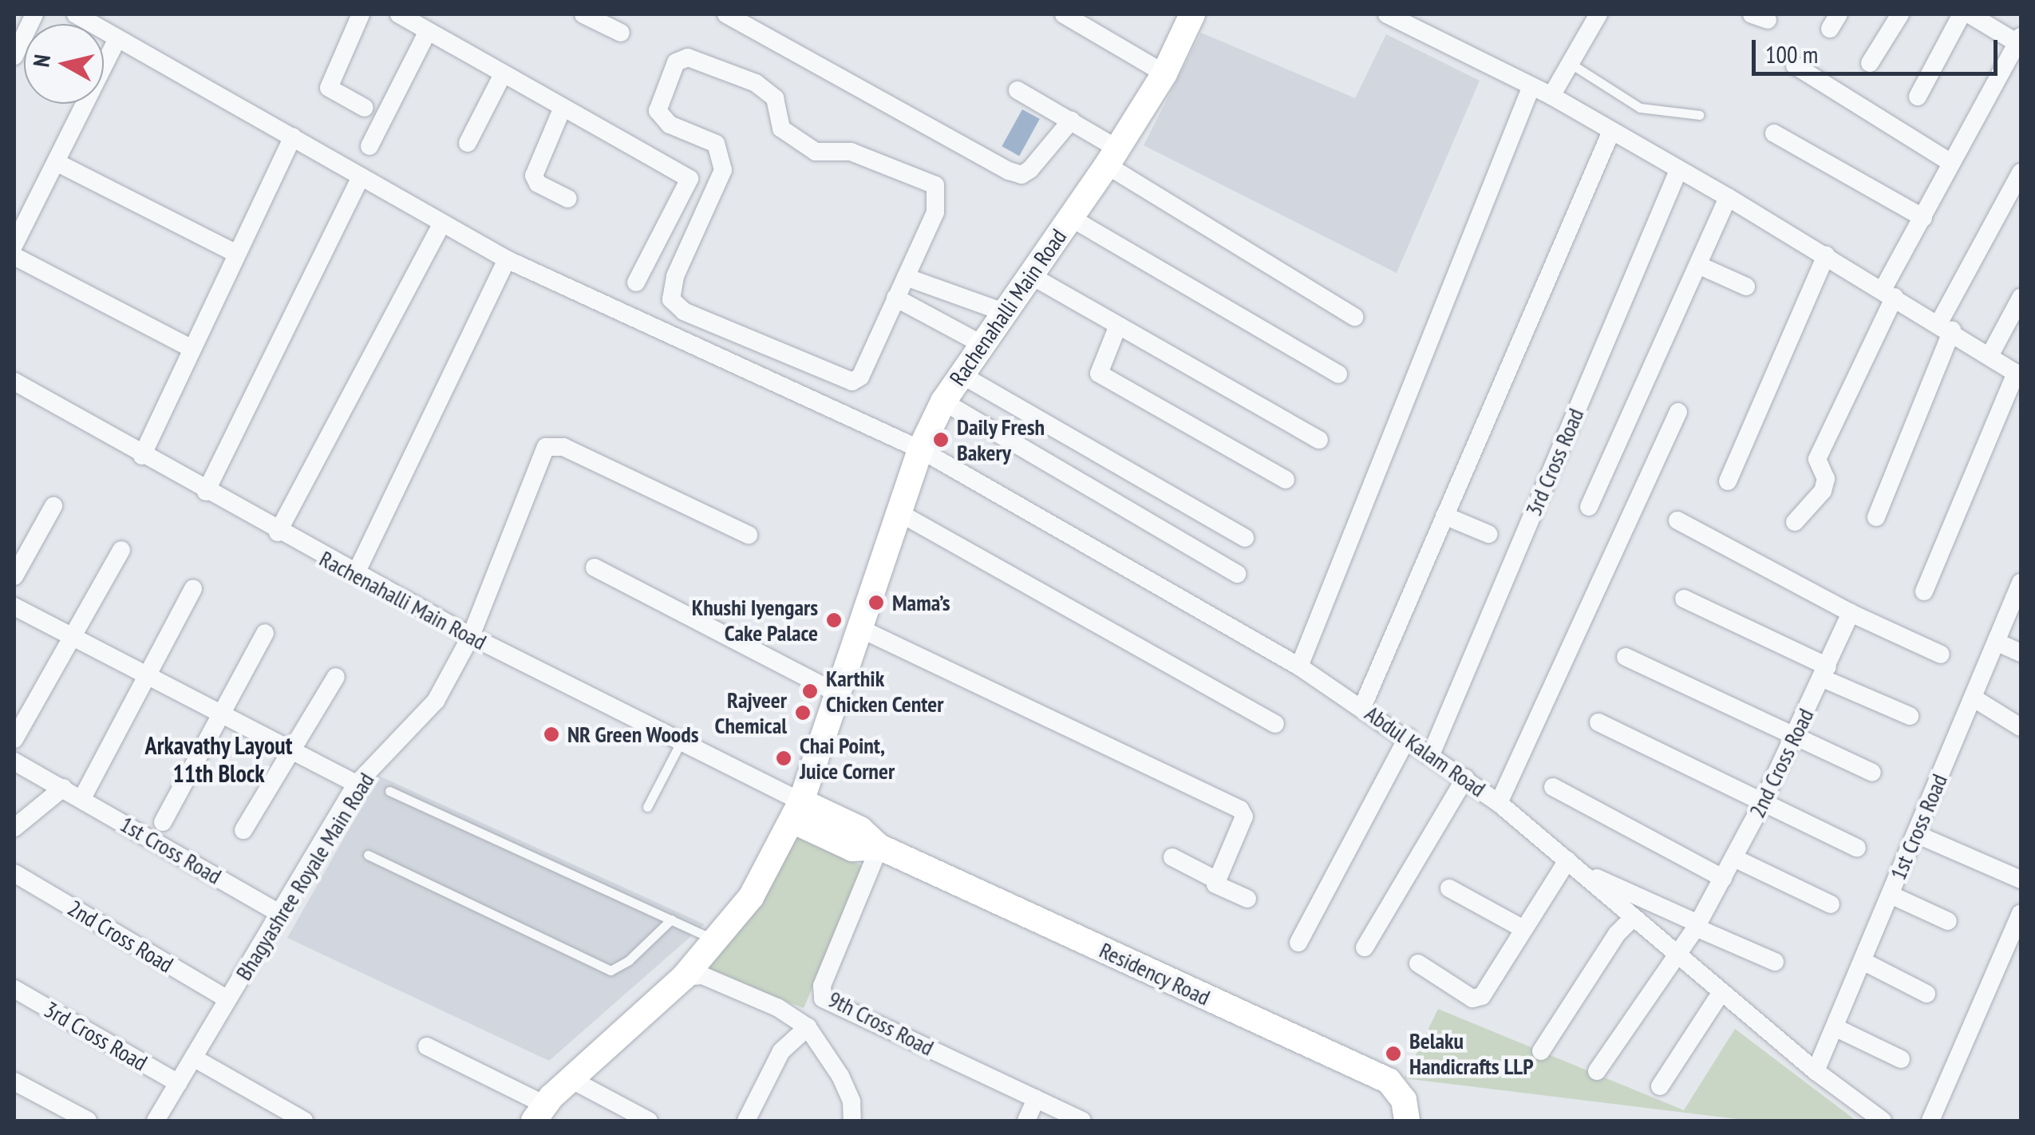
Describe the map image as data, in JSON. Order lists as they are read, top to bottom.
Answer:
{
  "streets": {
    "street": [
      "Rachenahalli Main Road",
      "3rd Cross Road",
      "Abdul Kalam Road",
      "2nd Cross Road",
      "1st Cross Road",
      "Bhagyashree Royale Main Road",
      "Residency Road",
      "9th Cross Road"
    ]
  },
  "crossings": [
    ["Rachenahalli Main Road", "Abdul Kalam Road"],
    ["Rachenahalli Main Road", "Bhagyashree Royale Main Road"],
    ["Rachenahalli Main Road", "Residency Road"],
    ["3rd Cross Road", "Abdul Kalam Road"],
    ["3rd Cross Road", "Bhagyashree Royale Main Road"],
    ["Abdul Kalam Road", "2nd Cross Road"],
    ["Abdul Kalam Road", "1st Cross Road"],
    ["2nd Cross Road", "Bhagyashree Royale Main Road"],
    ["1st Cross Road", "Bhagyashree Royale Main Road"],
    ["Residency Road", "9th Cross Road"]
  ],
  "districts": ["Arkavathy Layout 11th Block"],
  "places": [
    "Daily Fresh Bakery",
    "Mama’s",
    "Khushi Iyengars Cake Palace",
    "Karthik Chicken Center",
    "Rajveer Chemical",
    "NR Green Woods",
    "Chai Point, Juice Corner",
    "Belaku Handicrafts LLP"
  ],
  "scale_bar": "100 m",
  "north": "left"
}
